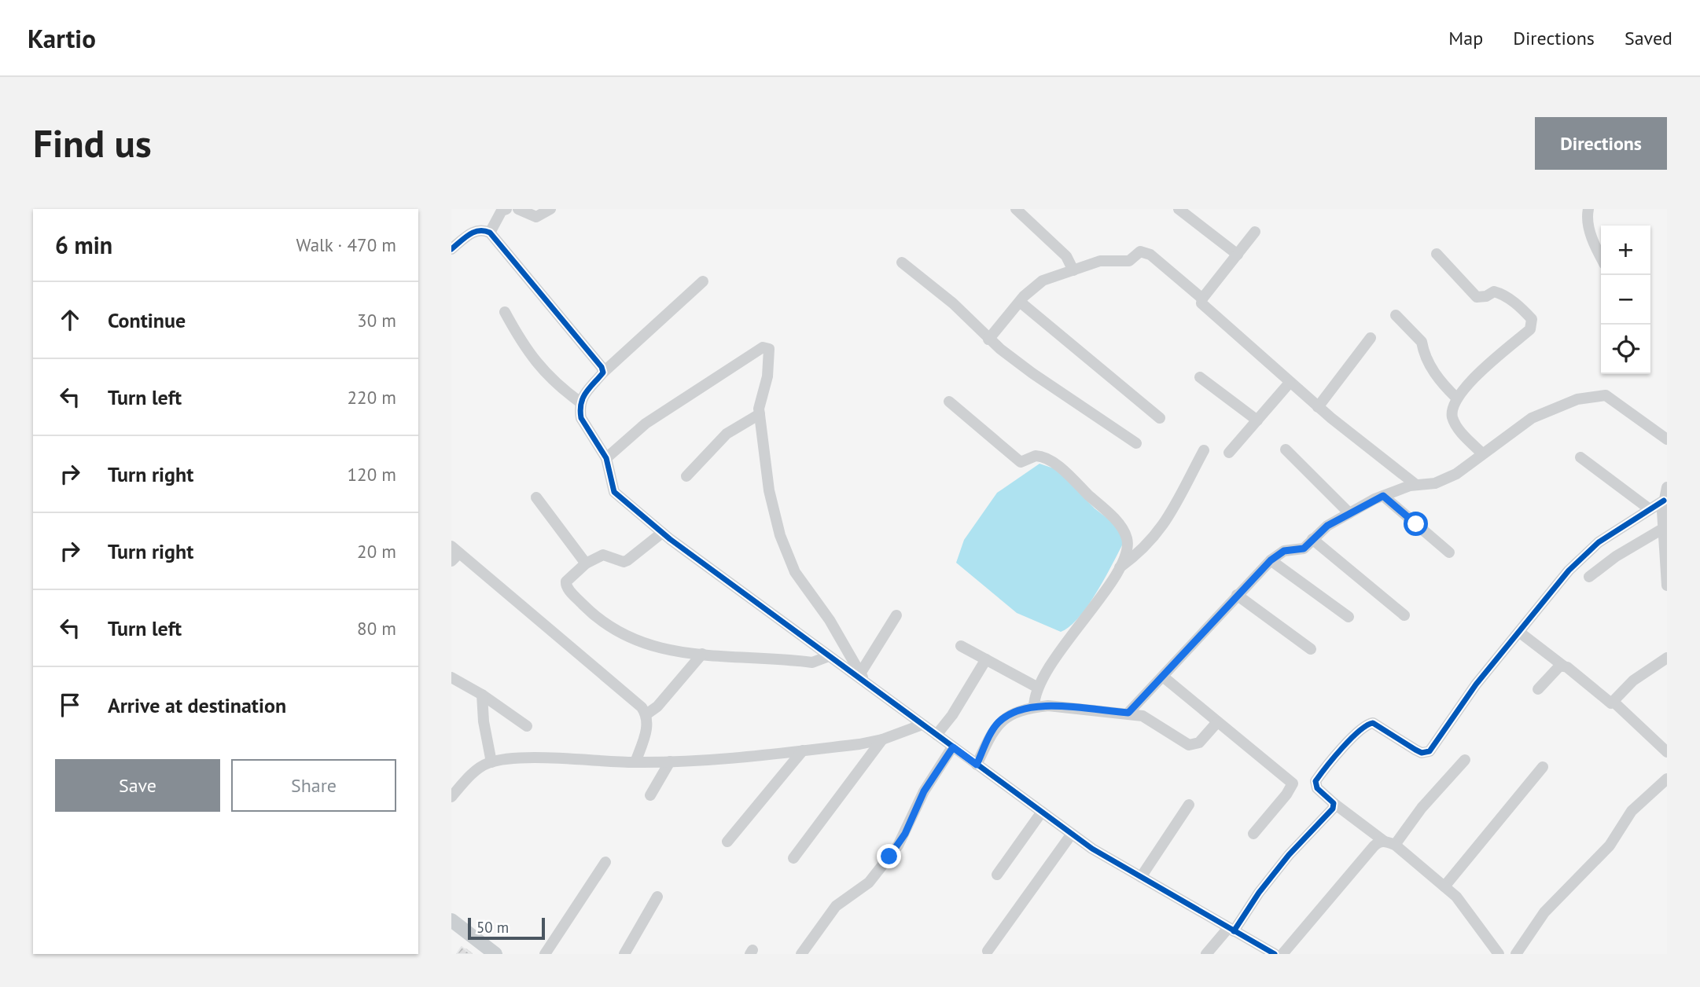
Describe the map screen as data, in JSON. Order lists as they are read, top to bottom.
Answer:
{
  "scale_bar": "50 m",
  "page": {
    "header": "Kartio",
    "nav": ["Map", "Directions", "Saved"],
    "buttons": [
      "Directions",
      ["Save", "Share"]
    ],
    "title": "Find us",
    "heading": ["6 min", "Walk · 470 m"],
    "map_buttons": ["+", "−"],
    "list": [
      ["Continue", "30 m"],
      ["Turn left", "220 m"],
      ["Turn right", "120 m"],
      ["Turn right", "20 m"],
      ["Turn left", "80 m"],
      "Arrive at destination"
    ],
    "scale": "50 m"
  }
}
